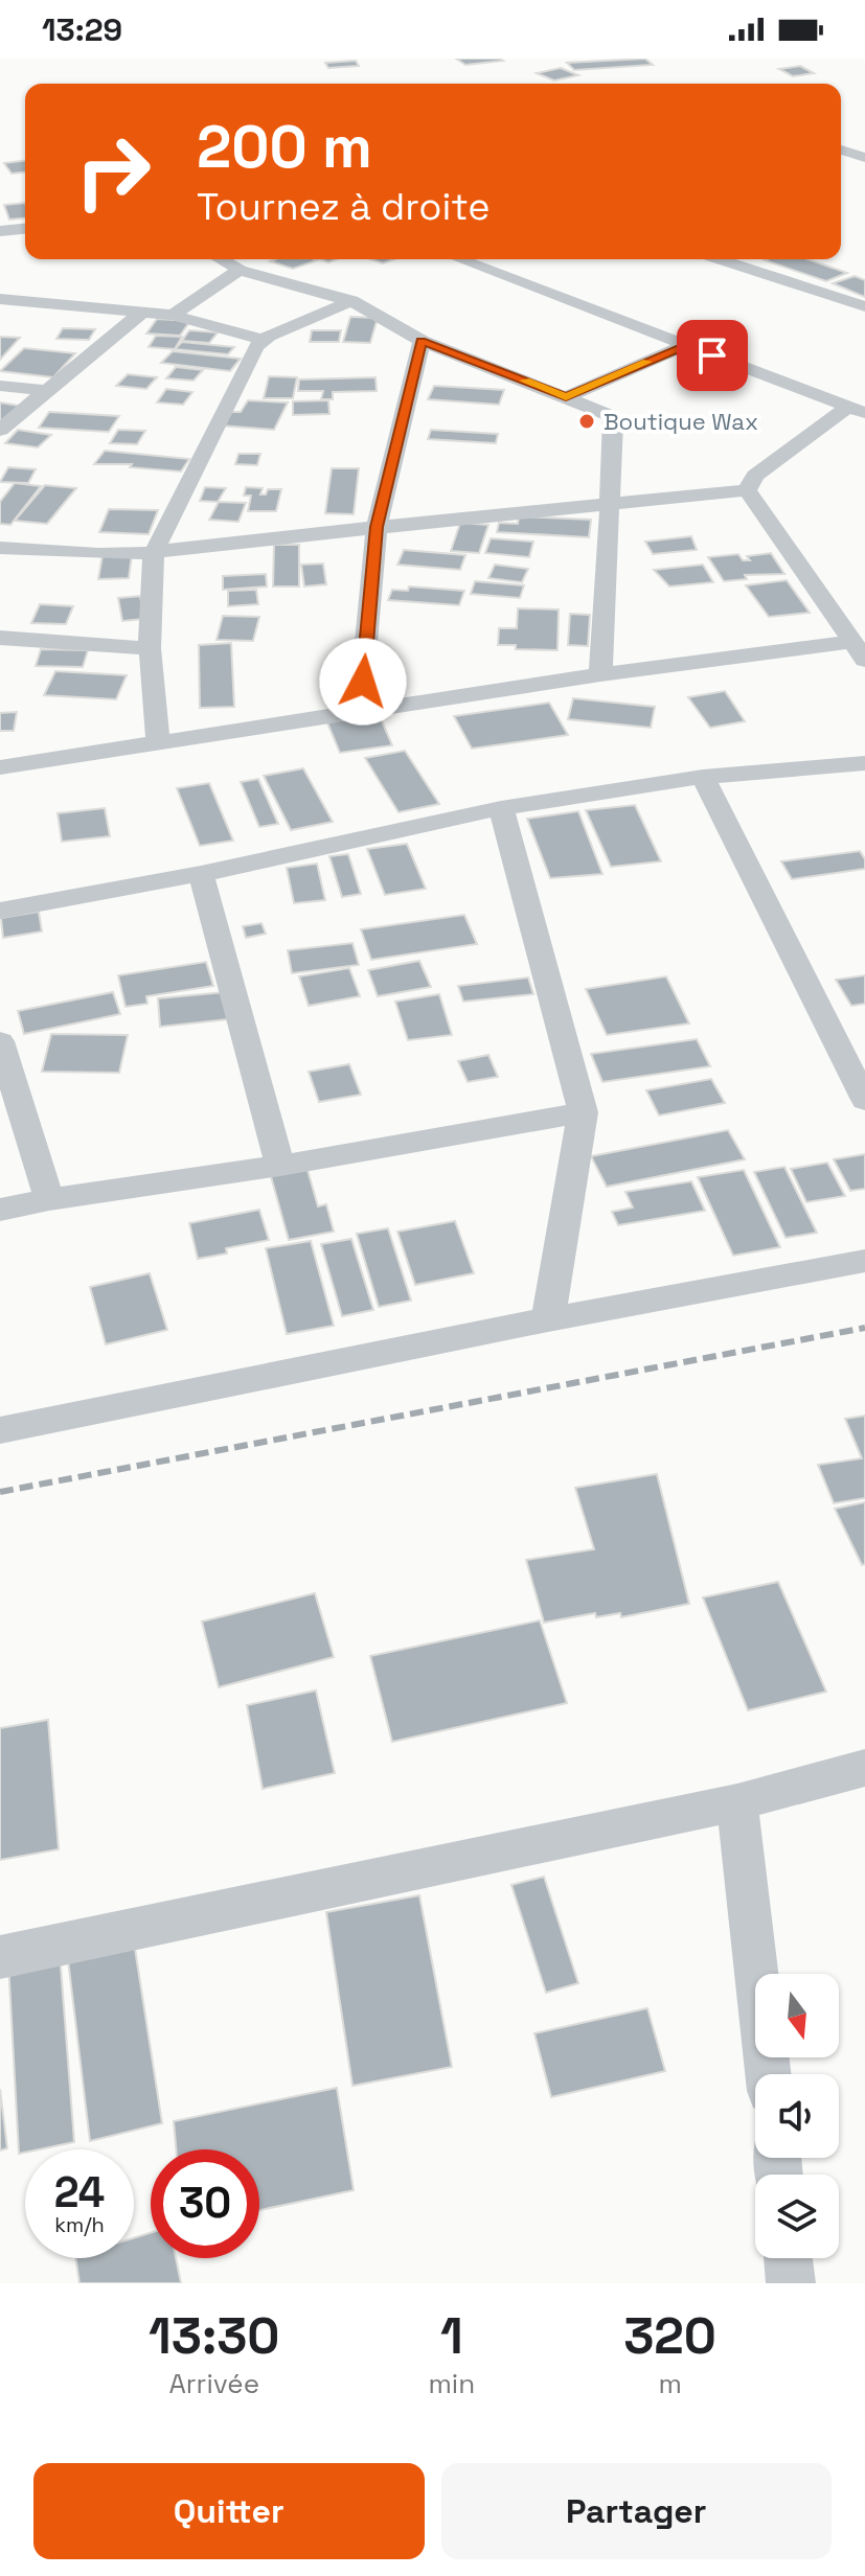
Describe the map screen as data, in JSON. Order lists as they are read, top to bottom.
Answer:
{
  "places": ["Boutique Wax"],
  "north": "bottom",
  "page": {
    "status": "13:29",
    "turn": ["200 m", "Tournez à droite"],
    "speed": "24 km/h",
    "limit": "30",
    "eta": [
      "13:30",
      "Arrivée",
      "1",
      "min",
      "320",
      "m"
    ],
    "buttons": ["Quitter", "Partager"]
  }
}
